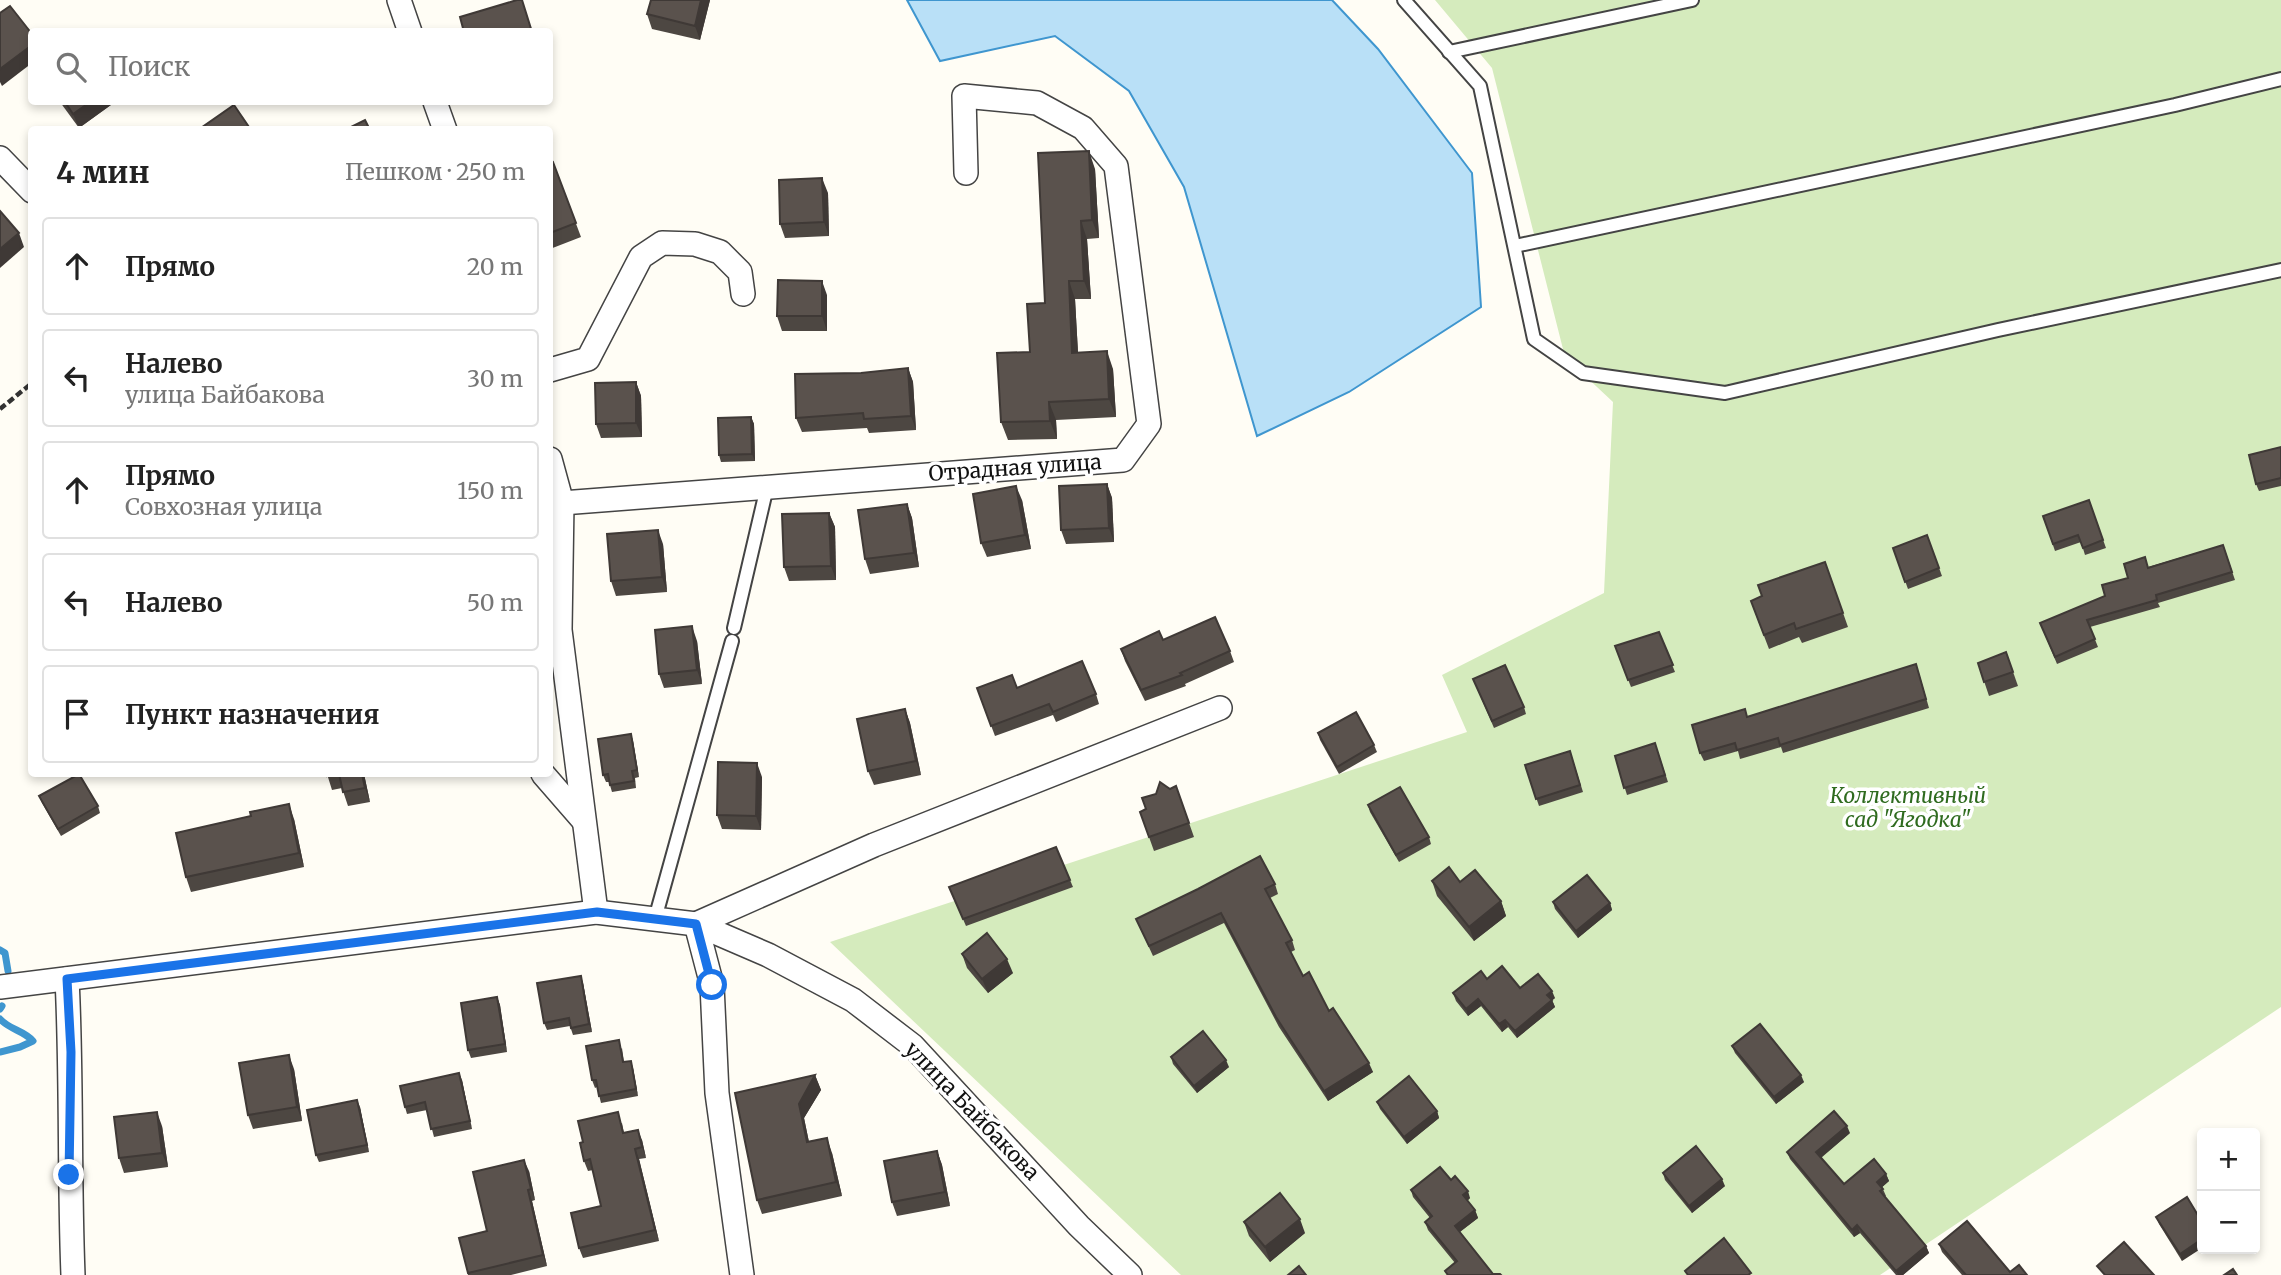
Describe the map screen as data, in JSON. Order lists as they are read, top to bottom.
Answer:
{
  "streets": {
    "street": ["Отрадная улица", "улица Байбакова"]
  },
  "parks": ["Коллективный сад \"Ягодка\""],
  "page": {
    "search": "Поиск",
    "heading": ["4 мин", "Пешком · 250 m"],
    "list": [
      ["Прямо", "20 m"],
      ["Налево", "улица Байбакова", "30 m"],
      ["Прямо", "Совхозная улица", "150 m"],
      ["Налево", "50 m"],
      "Пункт назначения"
    ],
    "map_buttons": ["+", "−"]
  }
}
